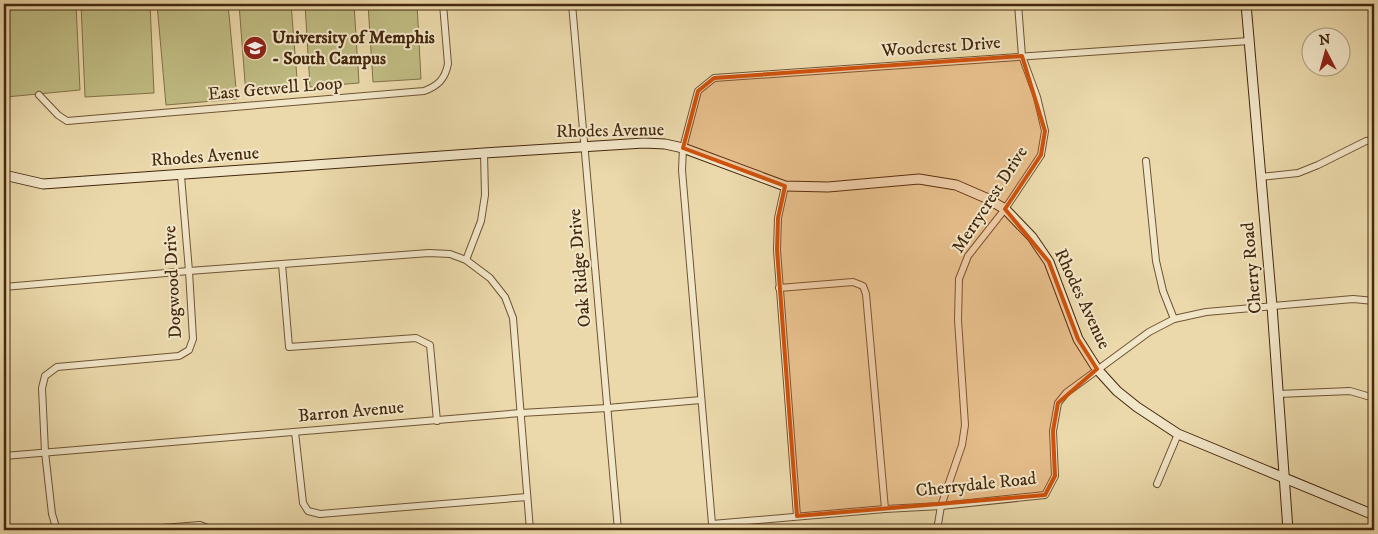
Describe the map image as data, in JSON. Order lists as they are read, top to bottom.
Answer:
{
  "streets": {
    "main road": ["Rhodes Avenue", "Cherry Road"],
    "street": [
      "Woodcrest Drive",
      "East Getwell Loop",
      "Merrycrest Drive",
      "Oak Ridge Drive",
      "Dogwood Drive",
      "Barron Avenue",
      "Cherrydale Road"
    ]
  },
  "crossings": [
    ["Woodcrest Drive", "Rhodes Avenue"],
    ["Woodcrest Drive", "Merrycrest Drive"],
    ["Woodcrest Drive", "Cherry Road"],
    ["Woodcrest Drive", "Barron Avenue"],
    ["Woodcrest Drive", "Cherrydale Road"],
    ["Rhodes Avenue", "Merrycrest Drive"],
    ["Rhodes Avenue", "Oak Ridge Drive"],
    ["Rhodes Avenue", "Cherry Road"],
    ["Rhodes Avenue", "Dogwood Drive"],
    ["Rhodes Avenue", "Cherrydale Road"],
    ["Merrycrest Drive", "Cherrydale Road"],
    ["Oak Ridge Drive", "Barron Avenue"],
    ["Cherry Road", "Cherrydale Road"],
    ["Dogwood Drive", "Barron Avenue"]
  ],
  "places": {
    "school or university": ["University of Memphis - South Campus"]
  },
  "north": "top"
}
